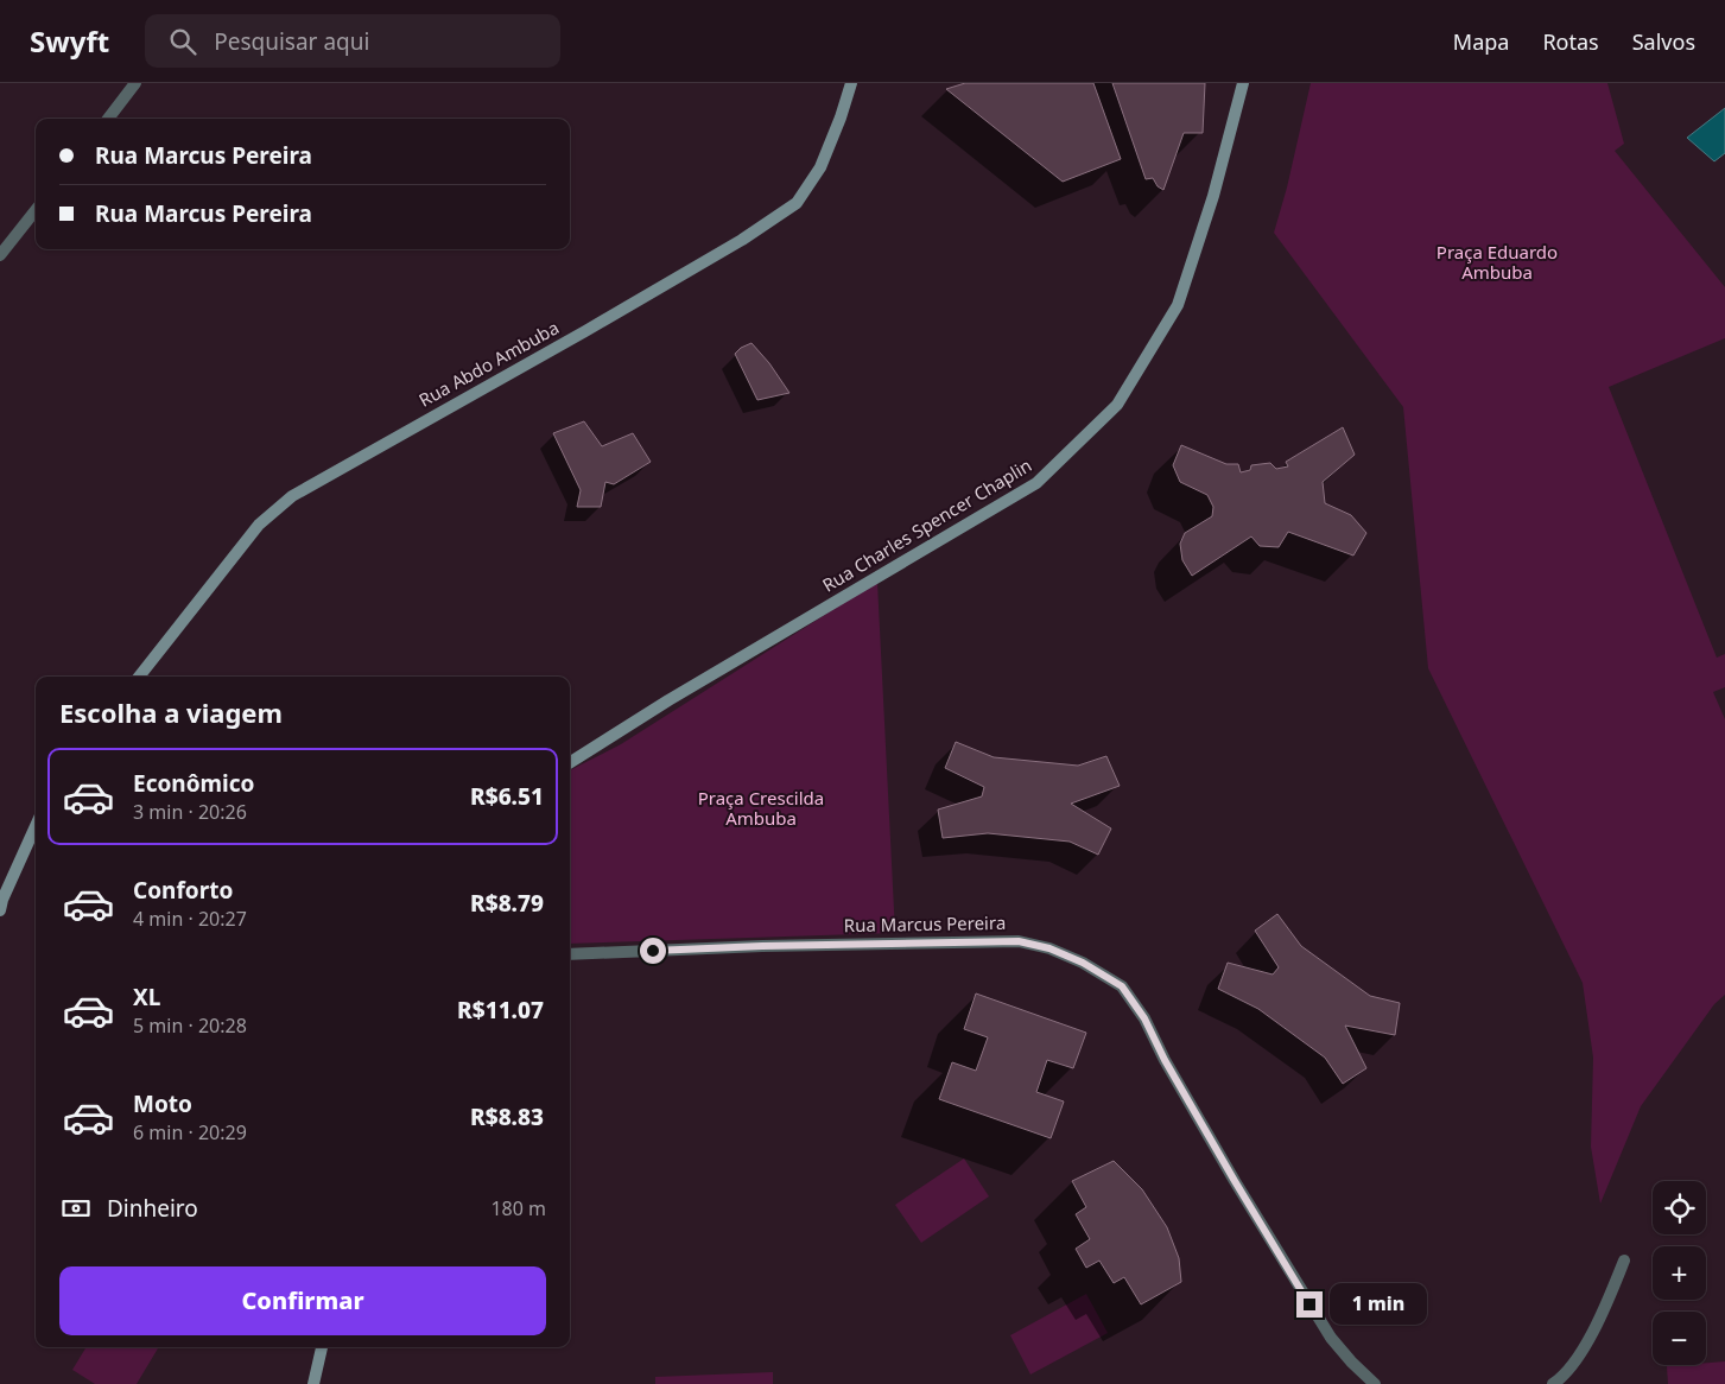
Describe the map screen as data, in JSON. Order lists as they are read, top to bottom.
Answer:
{
  "streets": {
    "street": ["Rua Abdo Ambuba", "Rua Charles Spencer Chaplin", "Rua Marcus Pereira"]
  },
  "parks": ["Praça Eduardo Ambuba", "Praça Crescilda Ambuba"],
  "page": {
    "header": "Swyft",
    "search": "Pesquisar aqui",
    "nav": ["Mapa", "Rotas", "Salvos"],
    "banner": ["Rua Marcus Pereira", "Rua Marcus Pereira"],
    "heading": "Escolha a viagem",
    "list": [
      {
        "name": "Econômico",
        "note": "3 min · 20:26",
        "value": "R$6.51"
      },
      {
        "name": "Conforto",
        "note": "4 min · 20:27",
        "value": "R$8.79"
      },
      {
        "name": "XL",
        "note": "5 min · 20:28",
        "value": "R$11.07"
      },
      {
        "name": "Moto",
        "note": "6 min · 20:29",
        "value": "R$8.83"
      }
    ],
    "pay": ["Dinheiro", "180 m"],
    "map_buttons": ["+", "−"],
    "buttons": "Confirmar",
    "bubble": "1 min"
  }
}
